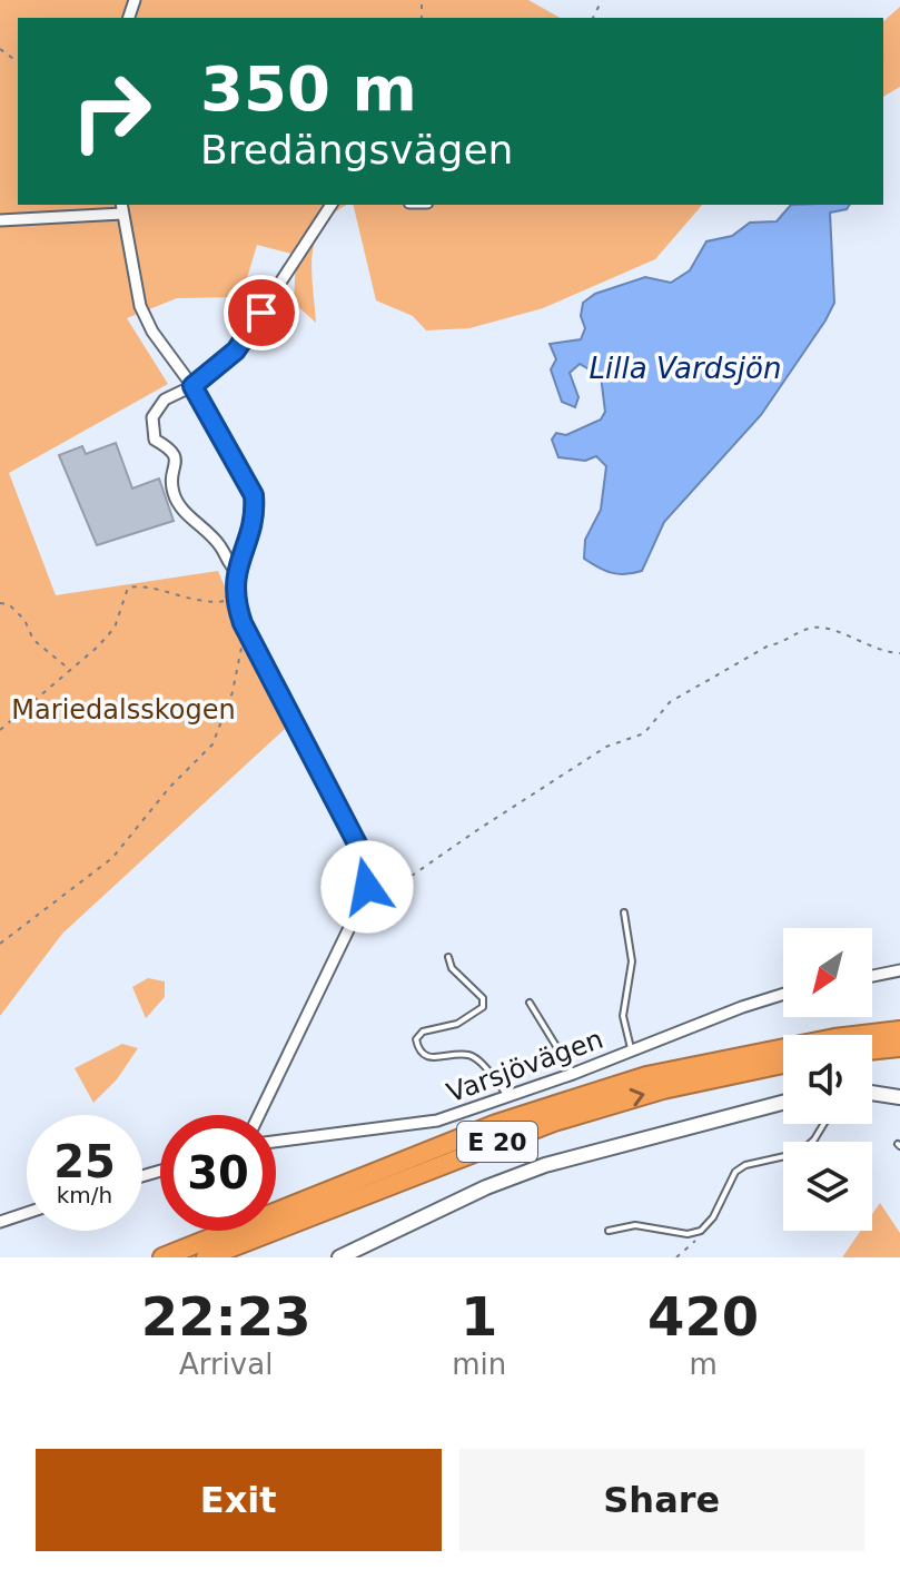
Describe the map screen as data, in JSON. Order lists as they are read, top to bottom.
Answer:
{
  "streets": {
    "highway": ["E 20"],
    "street": ["Varsjövägen"]
  },
  "water": ["Lilla Vardsjön"],
  "parks": ["Mariedalsskogen"],
  "north": "bottom left",
  "page": {
    "turn": ["350 m", "Bredängsvägen"],
    "speed": "25 km/h",
    "limit": "30",
    "eta": [
      "22:23",
      "Arrival",
      "1",
      "min",
      "420",
      "m"
    ],
    "buttons": ["Exit", "Share"]
  }
}
